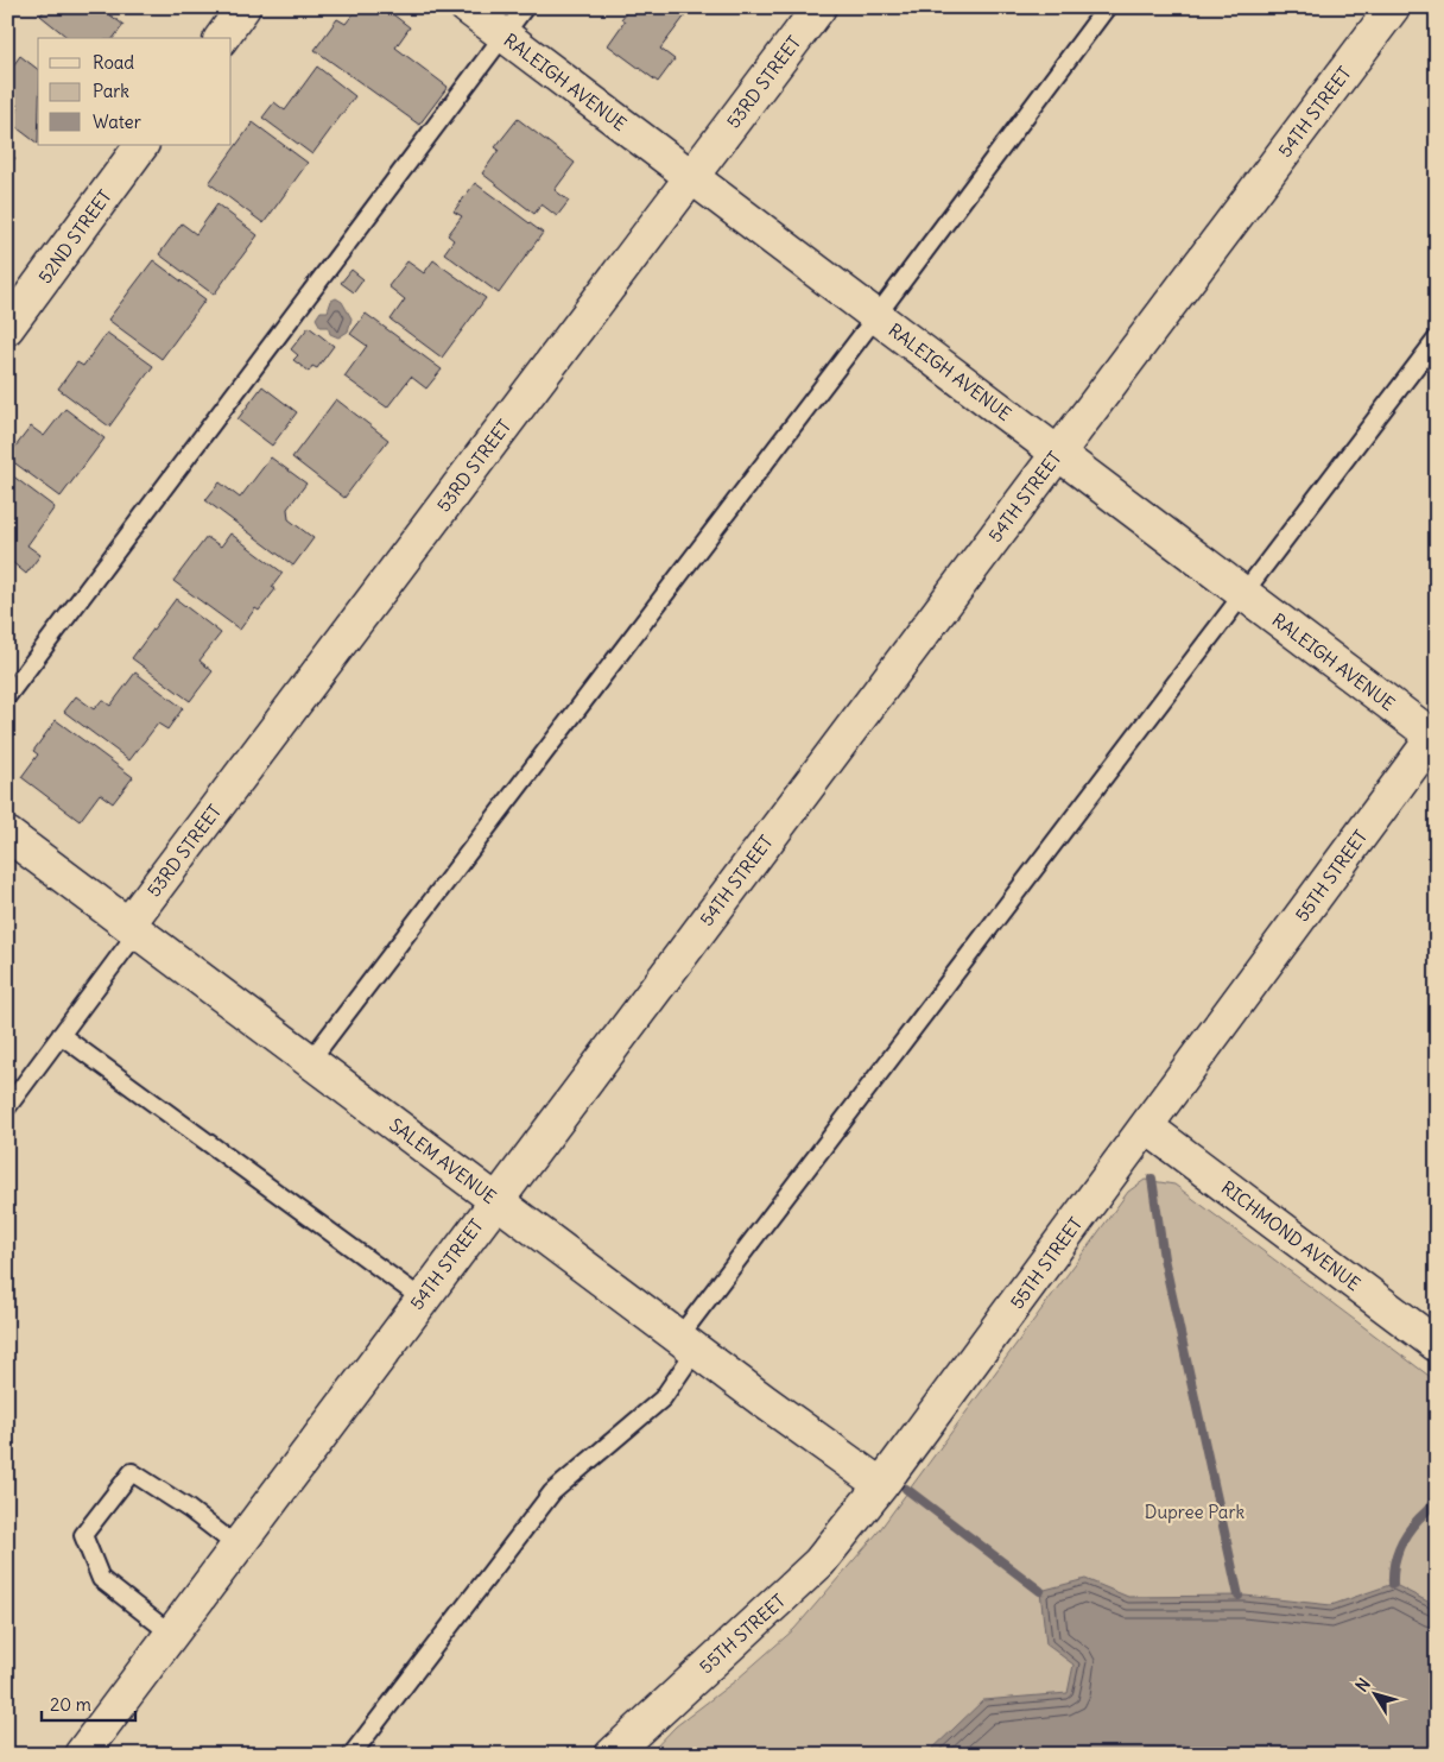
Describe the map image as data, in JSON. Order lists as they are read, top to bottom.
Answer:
{
  "streets": {
    "street": [
      "RALEIGH AVENUE",
      "53RD STREET",
      "54TH STREET",
      "52ND STREET",
      "55TH STREET",
      "SALEM AVENUE",
      "RICHMOND AVENUE"
    ]
  },
  "crossings": [
    ["RALEIGH AVENUE", "53RD STREET"],
    ["RALEIGH AVENUE", "54TH STREET"],
    ["RALEIGH AVENUE", "55TH STREET"],
    ["53RD STREET", "SALEM AVENUE"],
    ["54TH STREET", "SALEM AVENUE"],
    ["55TH STREET", "SALEM AVENUE"],
    ["55TH STREET", "RICHMOND AVENUE"]
  ],
  "parks": ["Dupree Park"],
  "legend": ["Road", "Park", "Water"],
  "scale_bar": "20 m",
  "north": "top left"
}
